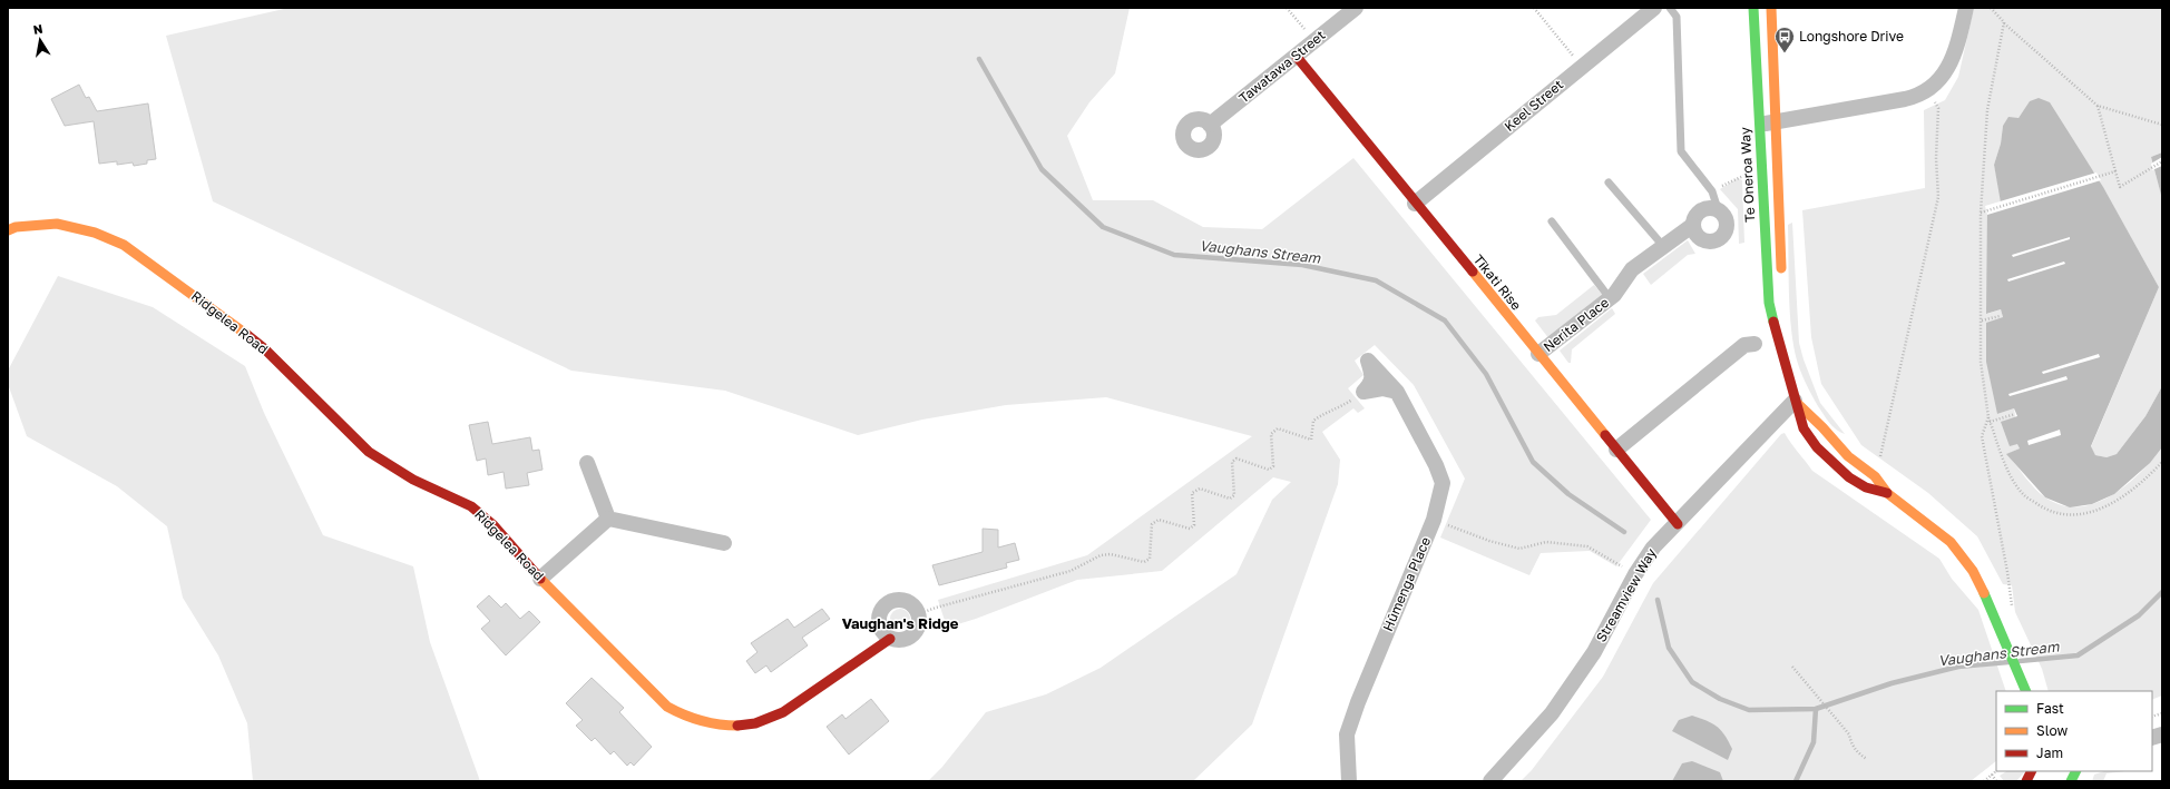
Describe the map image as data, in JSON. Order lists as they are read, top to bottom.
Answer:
{
  "streets": {
    "street": [
      "Tawatawa Street",
      "Keel Street",
      "Te Oneroa Way",
      "Tīkati Rise",
      "Ridgelea Road",
      "Nerita Place",
      "Hūmenga Place",
      "Streamview Way"
    ]
  },
  "crossings": [
    ["Tawatawa Street", "Tīkati Rise"],
    ["Keel Street", "Tīkati Rise"],
    ["Te Oneroa Way", "Streamview Way"],
    ["Tīkati Rise", "Nerita Place"],
    ["Tīkati Rise", "Streamview Way"]
  ],
  "districts": ["Vaughan's Ridge"],
  "water": ["Vaughans Stream"],
  "places": {
    "bus stop": ["Longshore Drive"]
  },
  "legend": ["Fast", "Slow", "Jam"],
  "north": "top"
}
